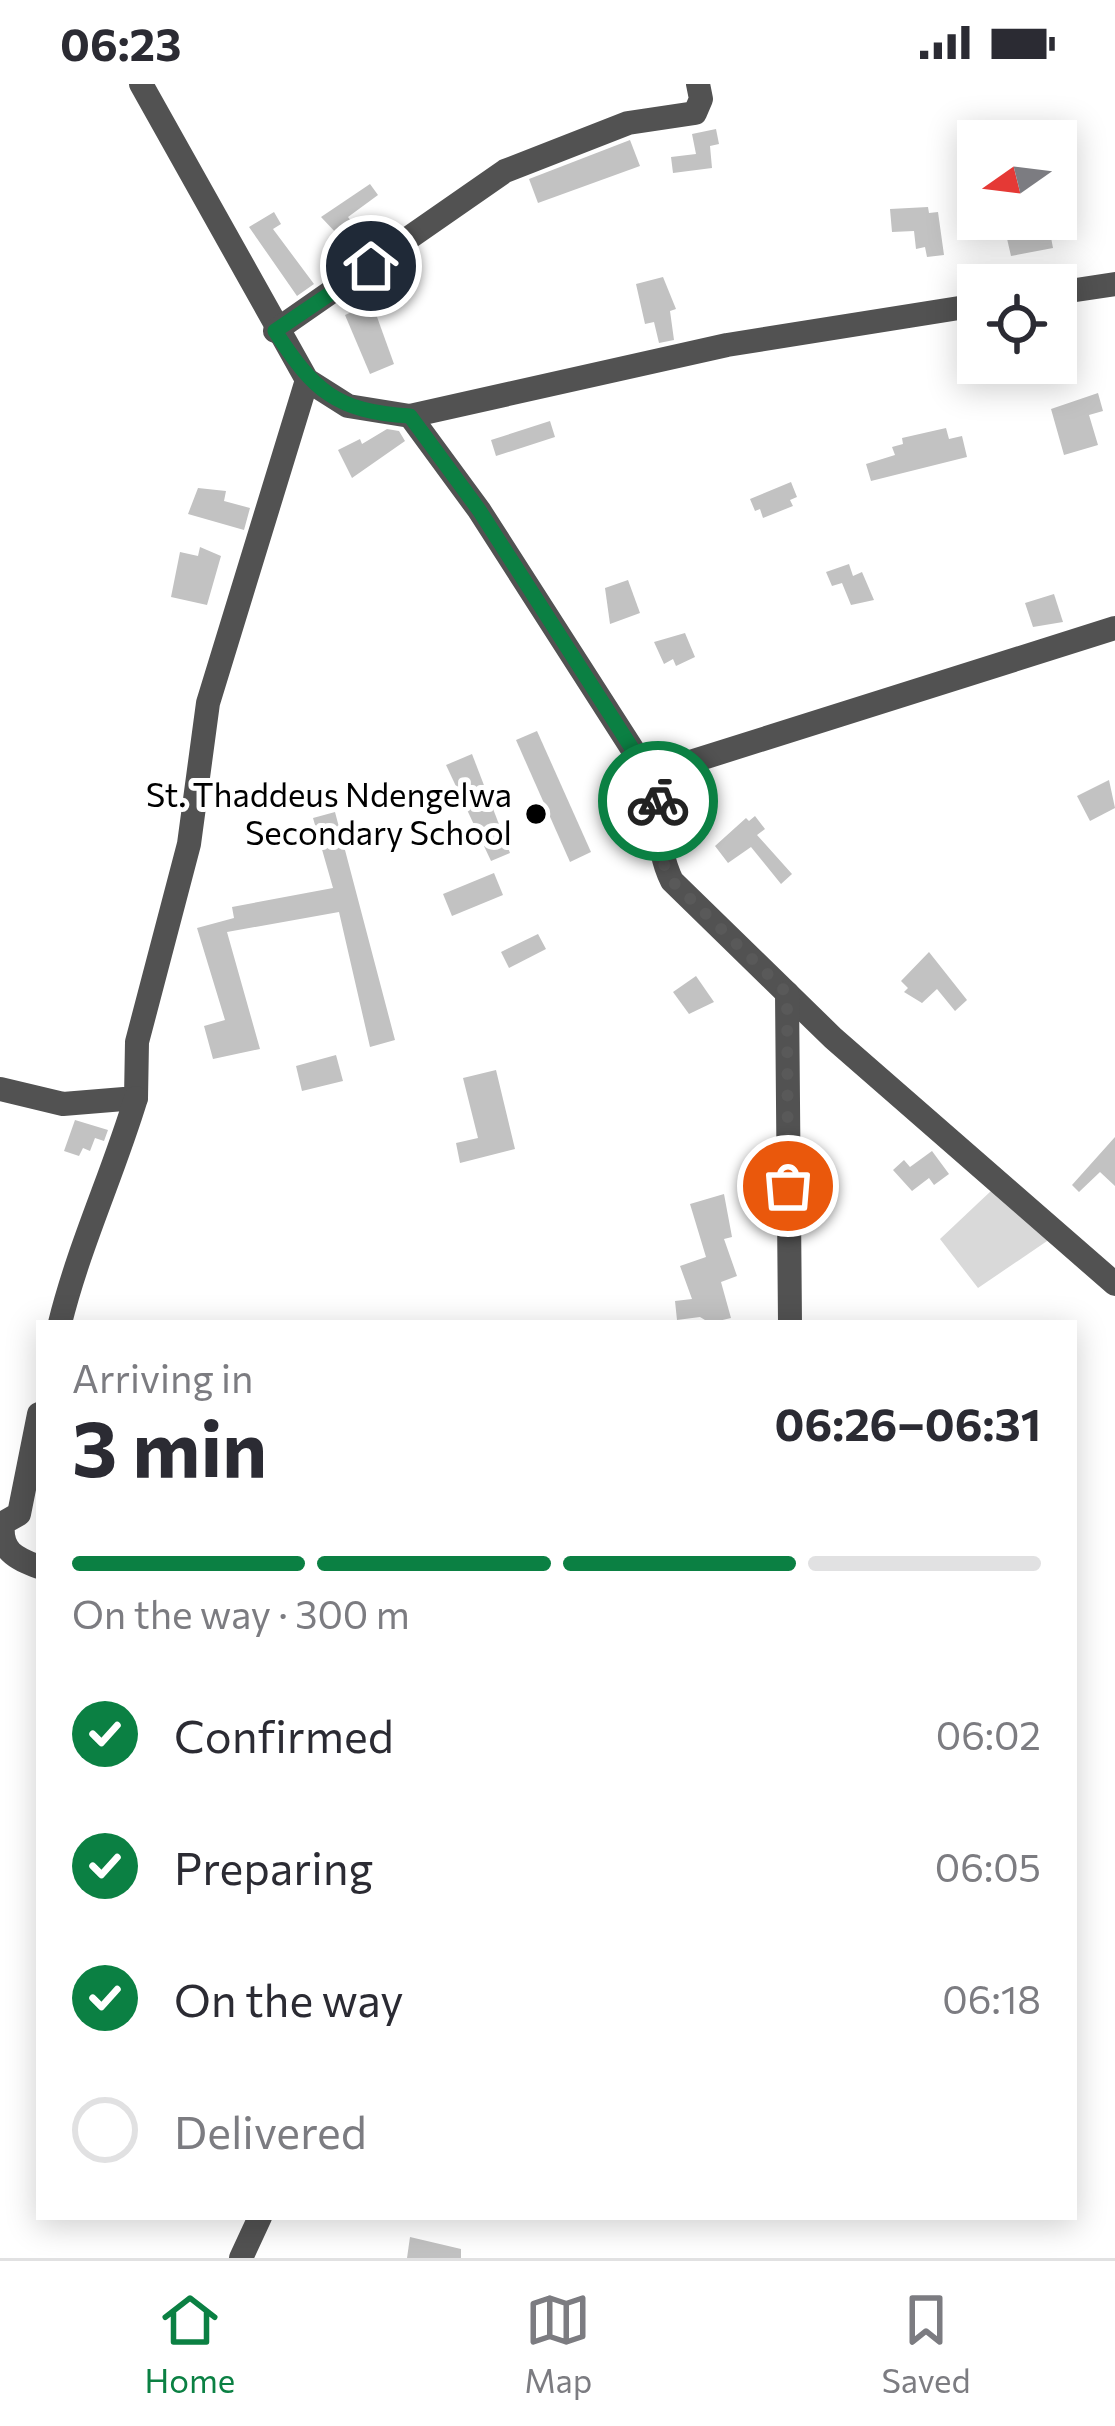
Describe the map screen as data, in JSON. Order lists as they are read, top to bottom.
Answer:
{
  "places": ["St. Thaddeus Ndengelwa Secondary School"],
  "north": "left",
  "page": {
    "status": "06:23",
    "heading": ["3 min", "Arriving in", "06:26–06:31"],
    "bar": "On the way · 300 m",
    "list": [
      ["Confirmed", "06:02"],
      ["Preparing", "06:05"],
      ["On the way", "06:18"],
      "Delivered"
    ],
    "tabs": ["Home", "Map", "Saved"]
  }
}
